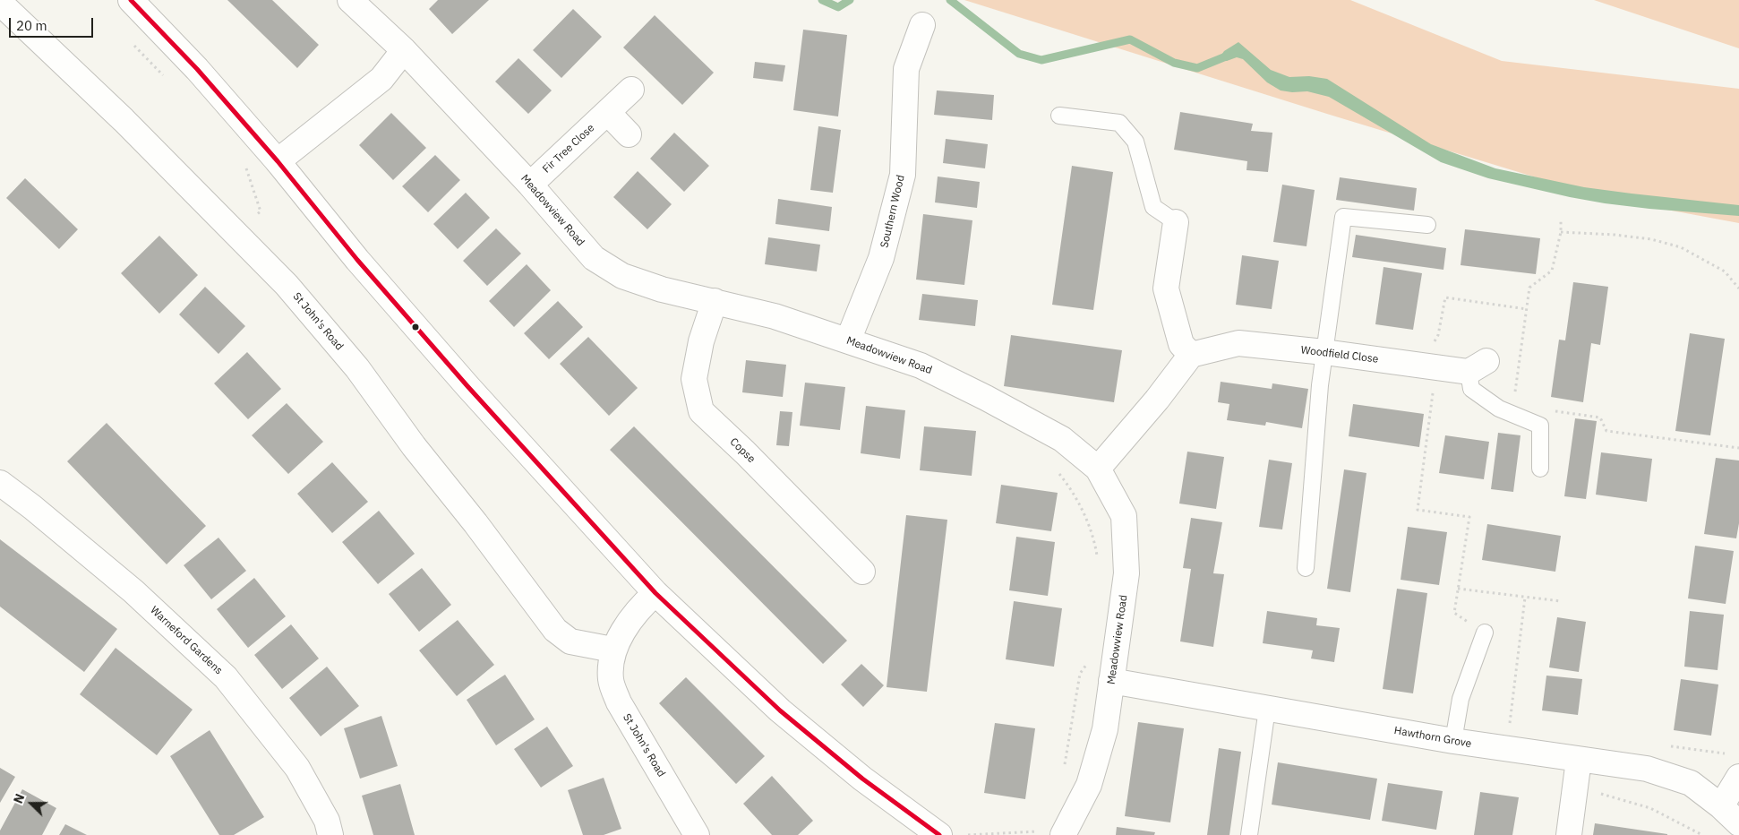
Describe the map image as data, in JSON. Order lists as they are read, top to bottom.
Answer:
{
  "streets": {
    "street": [
      "Fir Tree Close",
      "Meadowview Road",
      "Southern Wood",
      "St John's Road",
      "Woodfield Close",
      "Copse",
      "Warneford Gardens",
      "Hawthorn Grove"
    ]
  },
  "crossings": [
    ["Fir Tree Close", "Meadowview Road"],
    ["Meadowview Road", "Southern Wood"],
    ["Meadowview Road", "Copse"],
    ["Meadowview Road", "Hawthorn Grove"]
  ],
  "scale_bar": "20 m",
  "north": "left"
}
